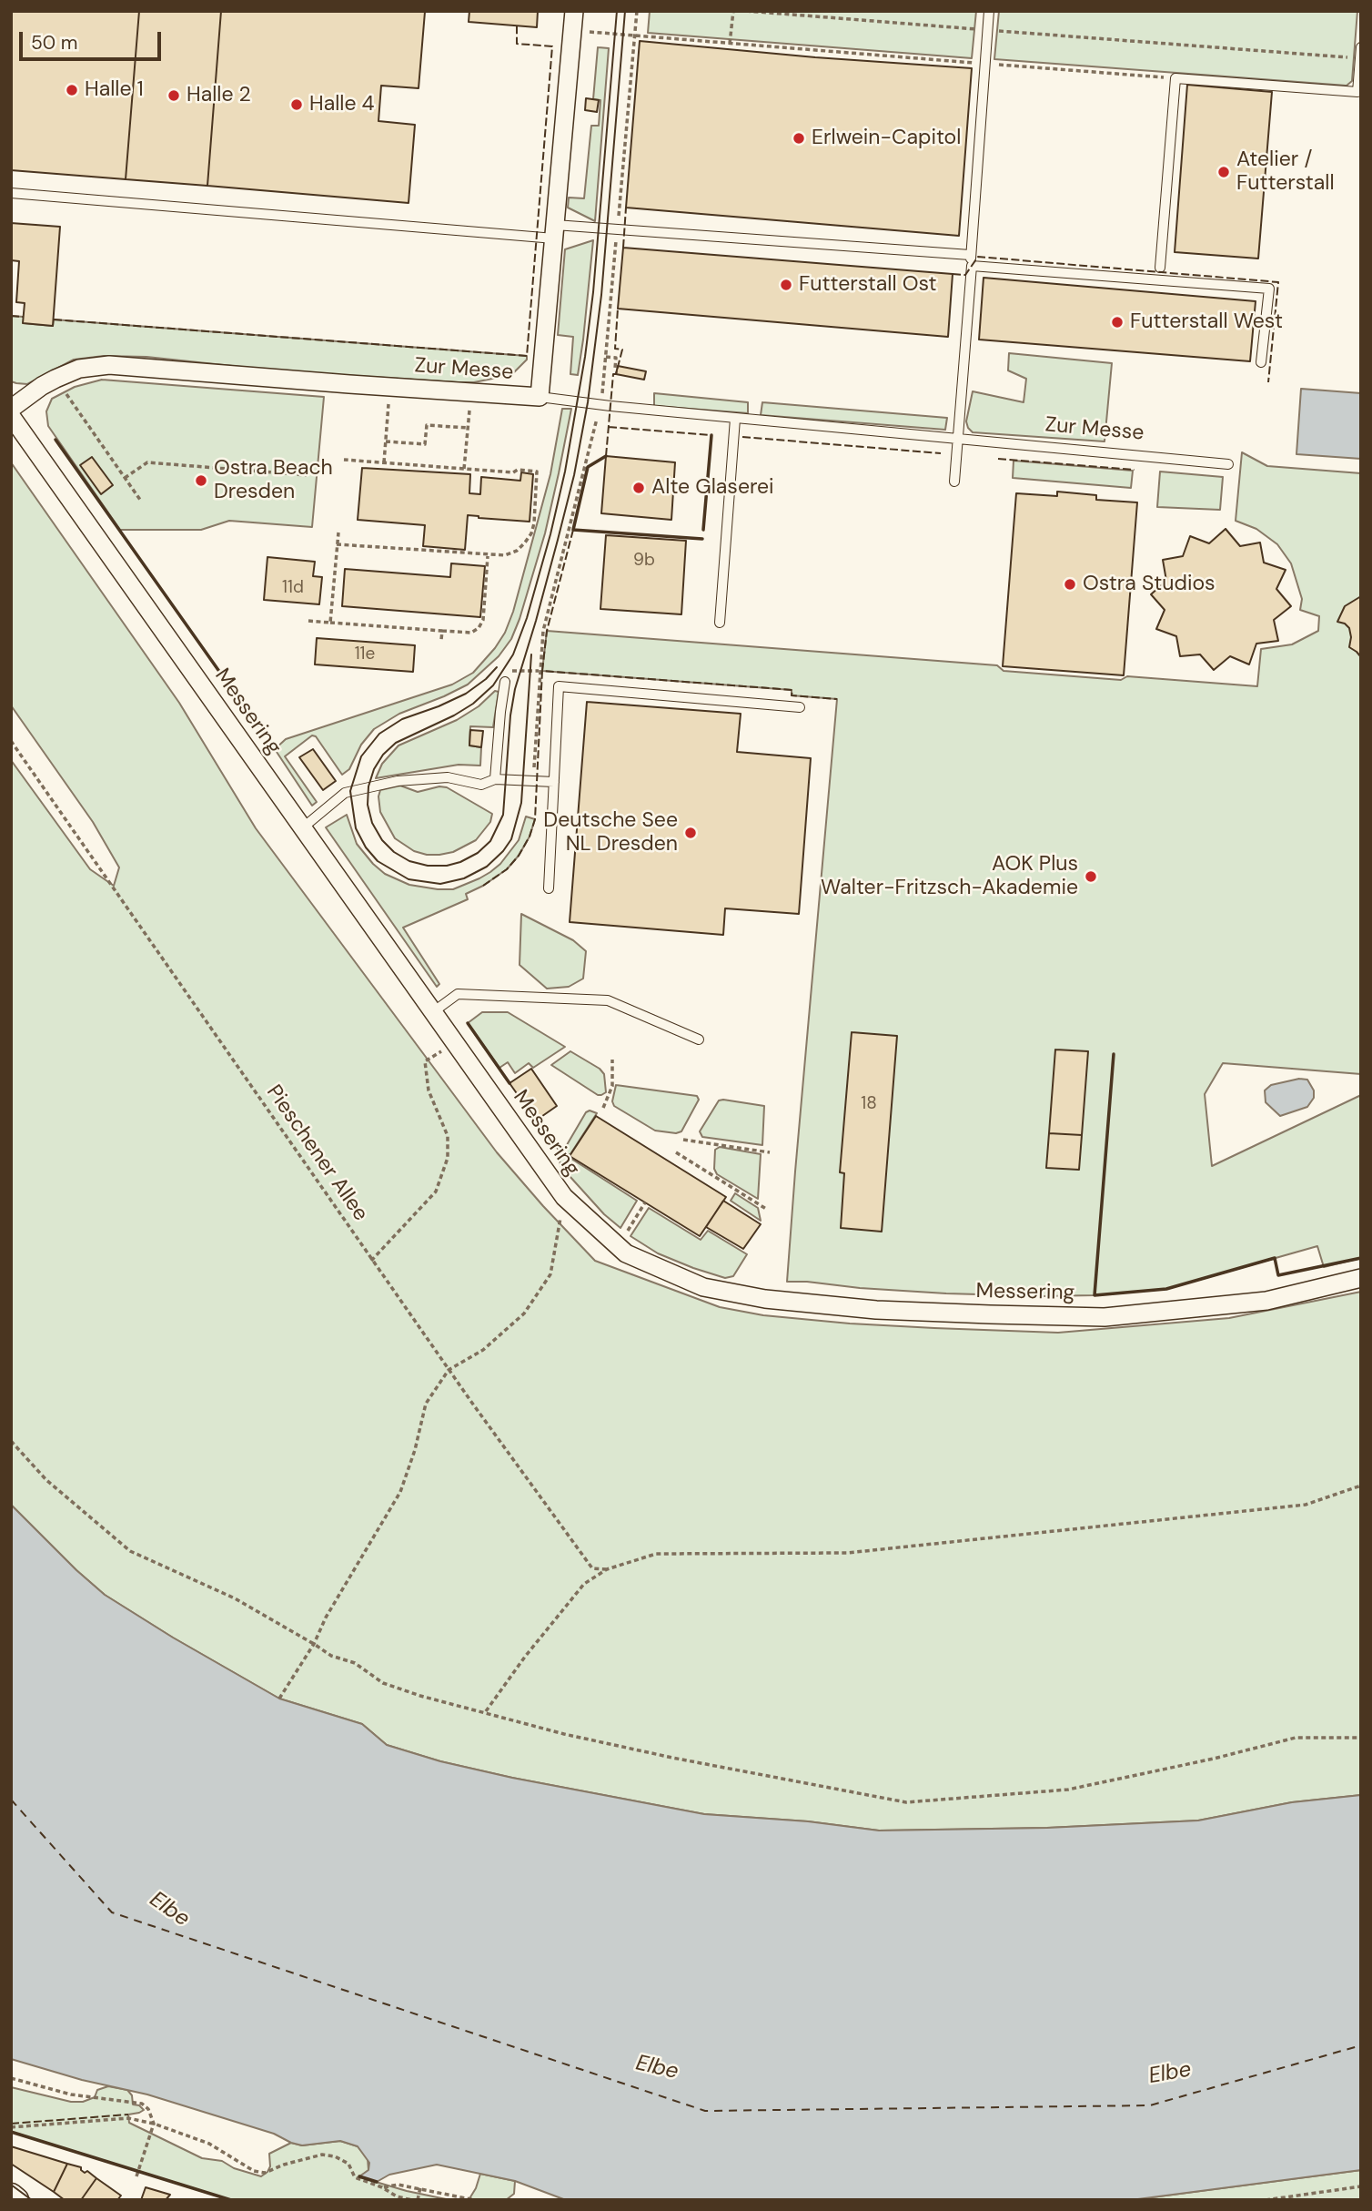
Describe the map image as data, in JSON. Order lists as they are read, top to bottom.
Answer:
{
  "streets": {
    "street": ["Zur Messe", "Messering"],
    "path": ["Pieschener Allee"]
  },
  "water": ["Elbe"],
  "places": [
    "Halle 1",
    "Halle 2",
    "Halle 4",
    "Erlwein-Capitol",
    "Atelier / Futterstall",
    "Futterstall Ost",
    "Futterstall West",
    "Ostra Beach Dresden",
    "Alte Glaserei",
    "Ostra Studios",
    "Deutsche See NL Dresden",
    "AOK Plus Walter-Fritzsch-Akademie"
  ],
  "house_numbers": [
    "9b",
    "11d",
    "11e",
    "18"
  ],
  "scale_bar": "50 m"
}
